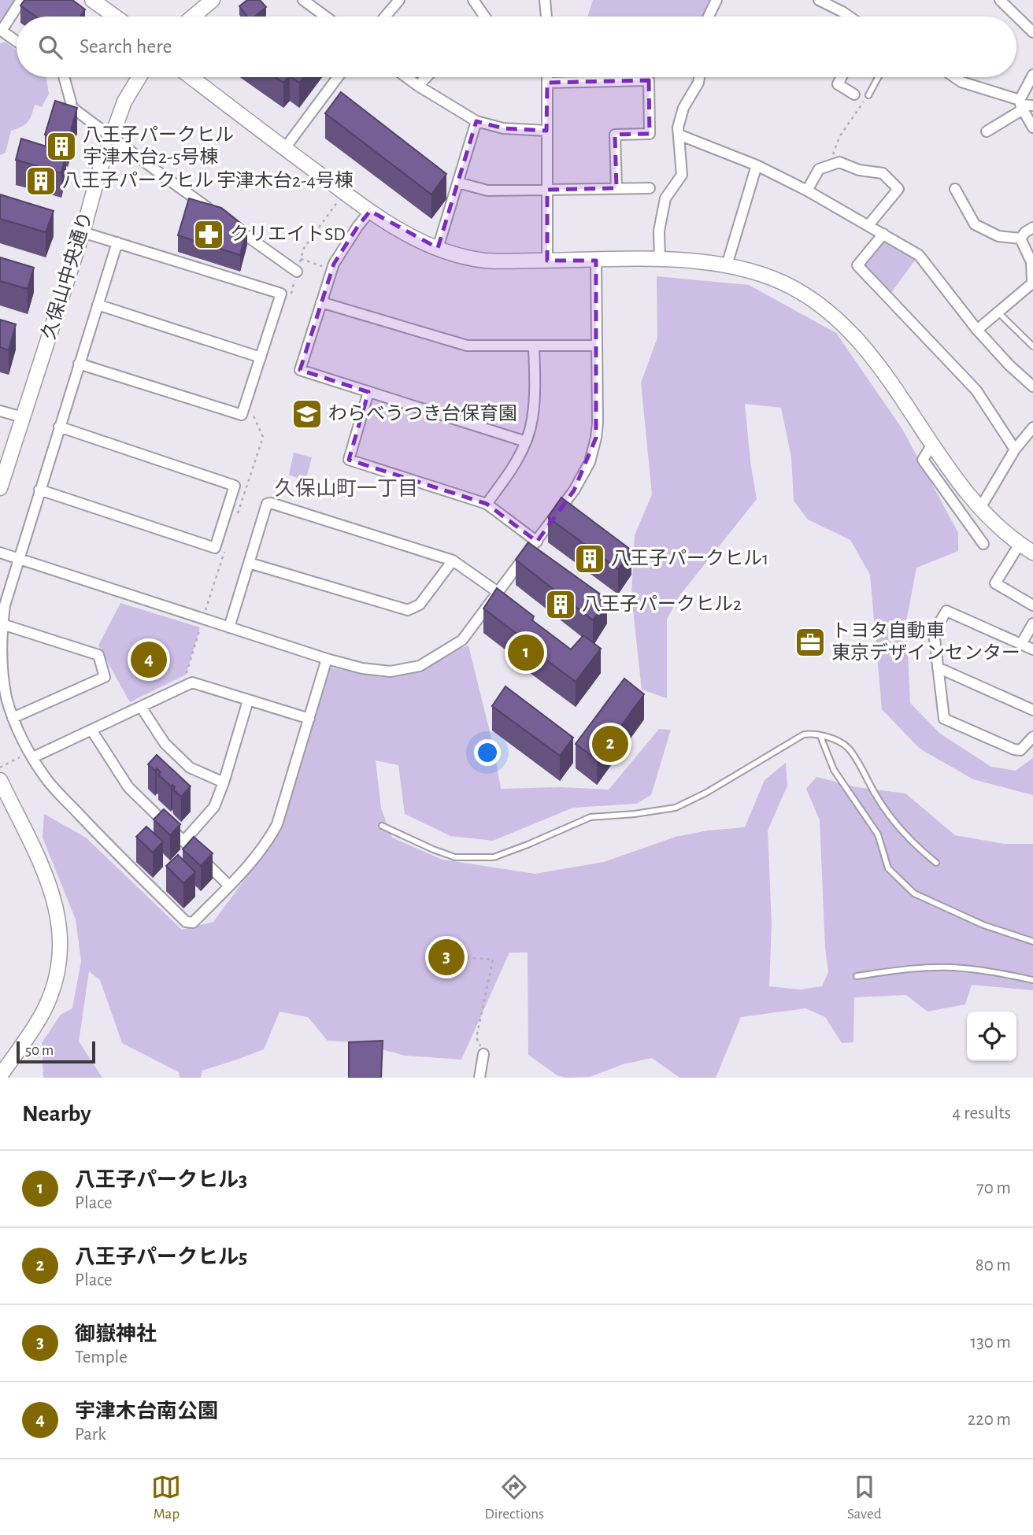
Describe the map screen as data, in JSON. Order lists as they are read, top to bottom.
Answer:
{
  "streets": {
    "street": ["久保山中央通り"]
  },
  "districts": ["久保山町一丁目"],
  "places": {
    "building": [
      "八王子パークヒル 宇津木台2-5号棟",
      "八王子パークヒル 宇津木台2-4号棟",
      "八王子パークヒル1",
      "八王子パークヒル2"
    ],
    "pharmacy": ["クリエイトSD"],
    "school or university": ["わらべうつき台保育園"],
    "office": ["トヨタ自動車 東京デザインセンター"]
  },
  "scale_bar": "50 m",
  "page": {
    "search": "Search here",
    "pins": [
      "1",
      "4",
      "2",
      "3"
    ],
    "scale": "50 m",
    "heading": ["Nearby", "4 results"],
    "list": [
      {
        "mark": "1",
        "name": "八王子パークヒル3",
        "note": "Place",
        "value": "70 m"
      },
      {
        "mark": "2",
        "name": "八王子パークヒル5",
        "note": "Place",
        "value": "80 m"
      },
      {
        "mark": "3",
        "name": "御嶽神社",
        "note": "Temple",
        "value": "130 m"
      },
      {
        "mark": "4",
        "name": "宇津木台南公園",
        "note": "Park",
        "value": "220 m"
      }
    ],
    "nav": ["Map", "Directions", "Saved"]
  }
}
